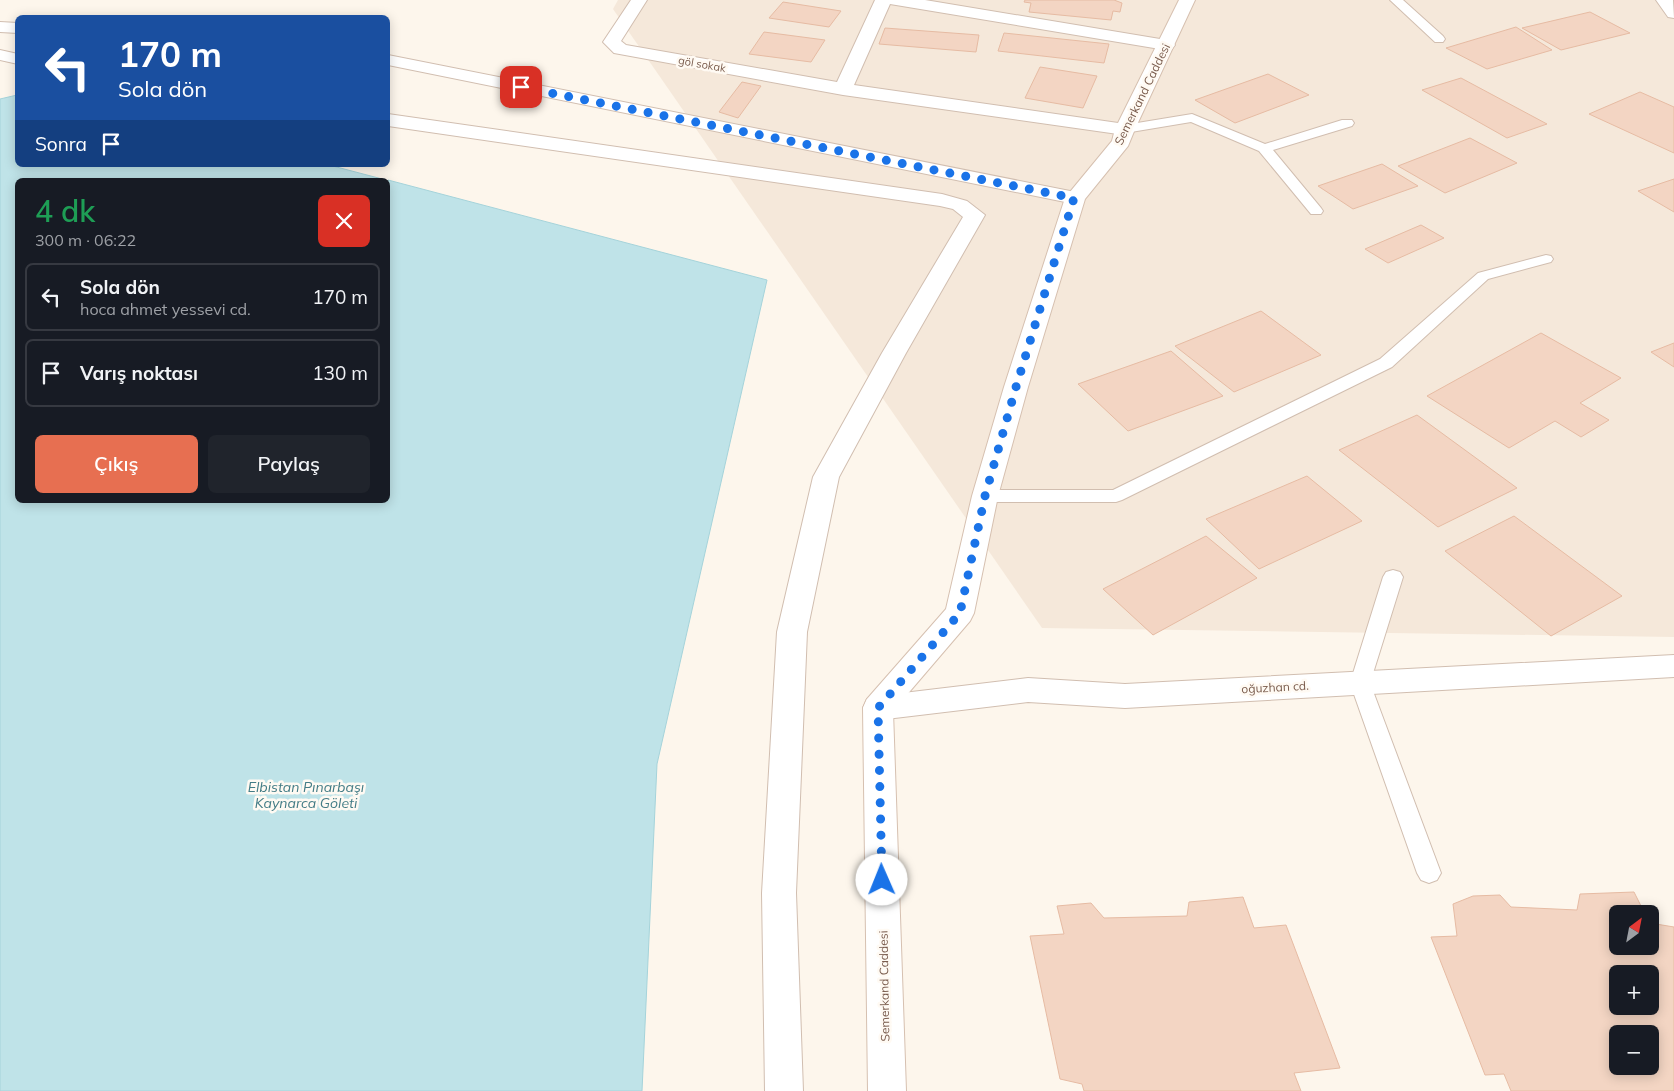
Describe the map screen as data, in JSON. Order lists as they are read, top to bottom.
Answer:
{
  "streets": {
    "street": ["göl sokak", "Semerkand Caddesi", "oğuzhan cd."]
  },
  "crossings": [
    ["Semerkand Caddesi", "oğuzhan cd."]
  ],
  "water": ["Elbistan Pınarbaşı Kaynarca Göleti"],
  "north": "top right",
  "page": {
    "turn": ["170 m", "Sola dön"],
    "then": "Sonra",
    "heading": ["4 dk", "300 m · 06:22"],
    "list": [
      {
        "name": "Sola dön",
        "note": "hoca ahmet yessevi cd.",
        "value": "170 m"
      },
      {
        "name": "Varış noktası",
        "value": "130 m"
      }
    ],
    "buttons": ["Çıkış", "Paylaş"],
    "map_buttons": ["+", "−"]
  }
}
